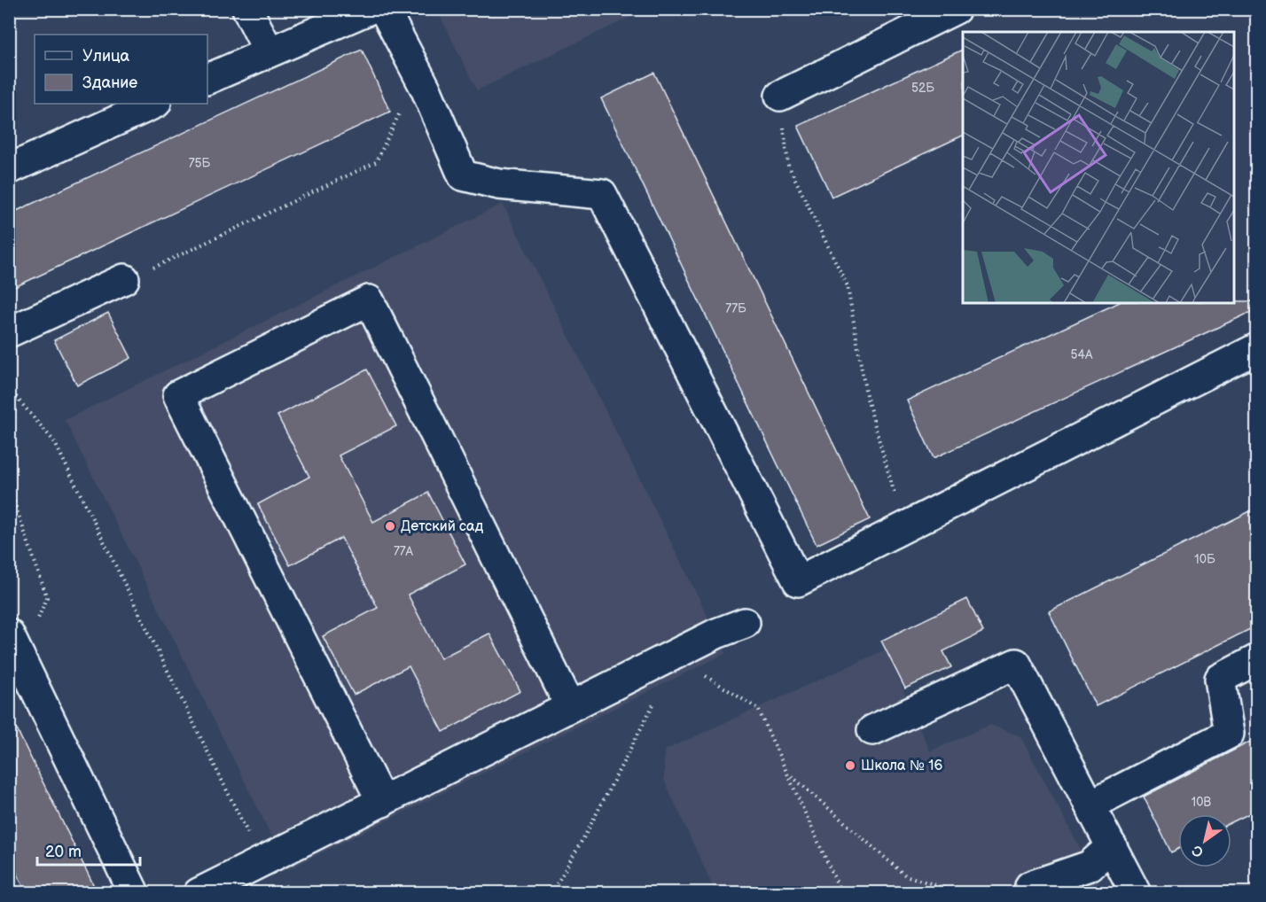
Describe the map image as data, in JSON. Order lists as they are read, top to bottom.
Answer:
{
  "places": ["Детский сад", "Школа № 16"],
  "house_numbers": [
    "52Б",
    "75Б",
    "77Б",
    "54А",
    "77А",
    "10Б",
    "10В"
  ],
  "legend": ["Улица", "Здание"],
  "scale_bar": "20 m",
  "north": "bottom left"
}
